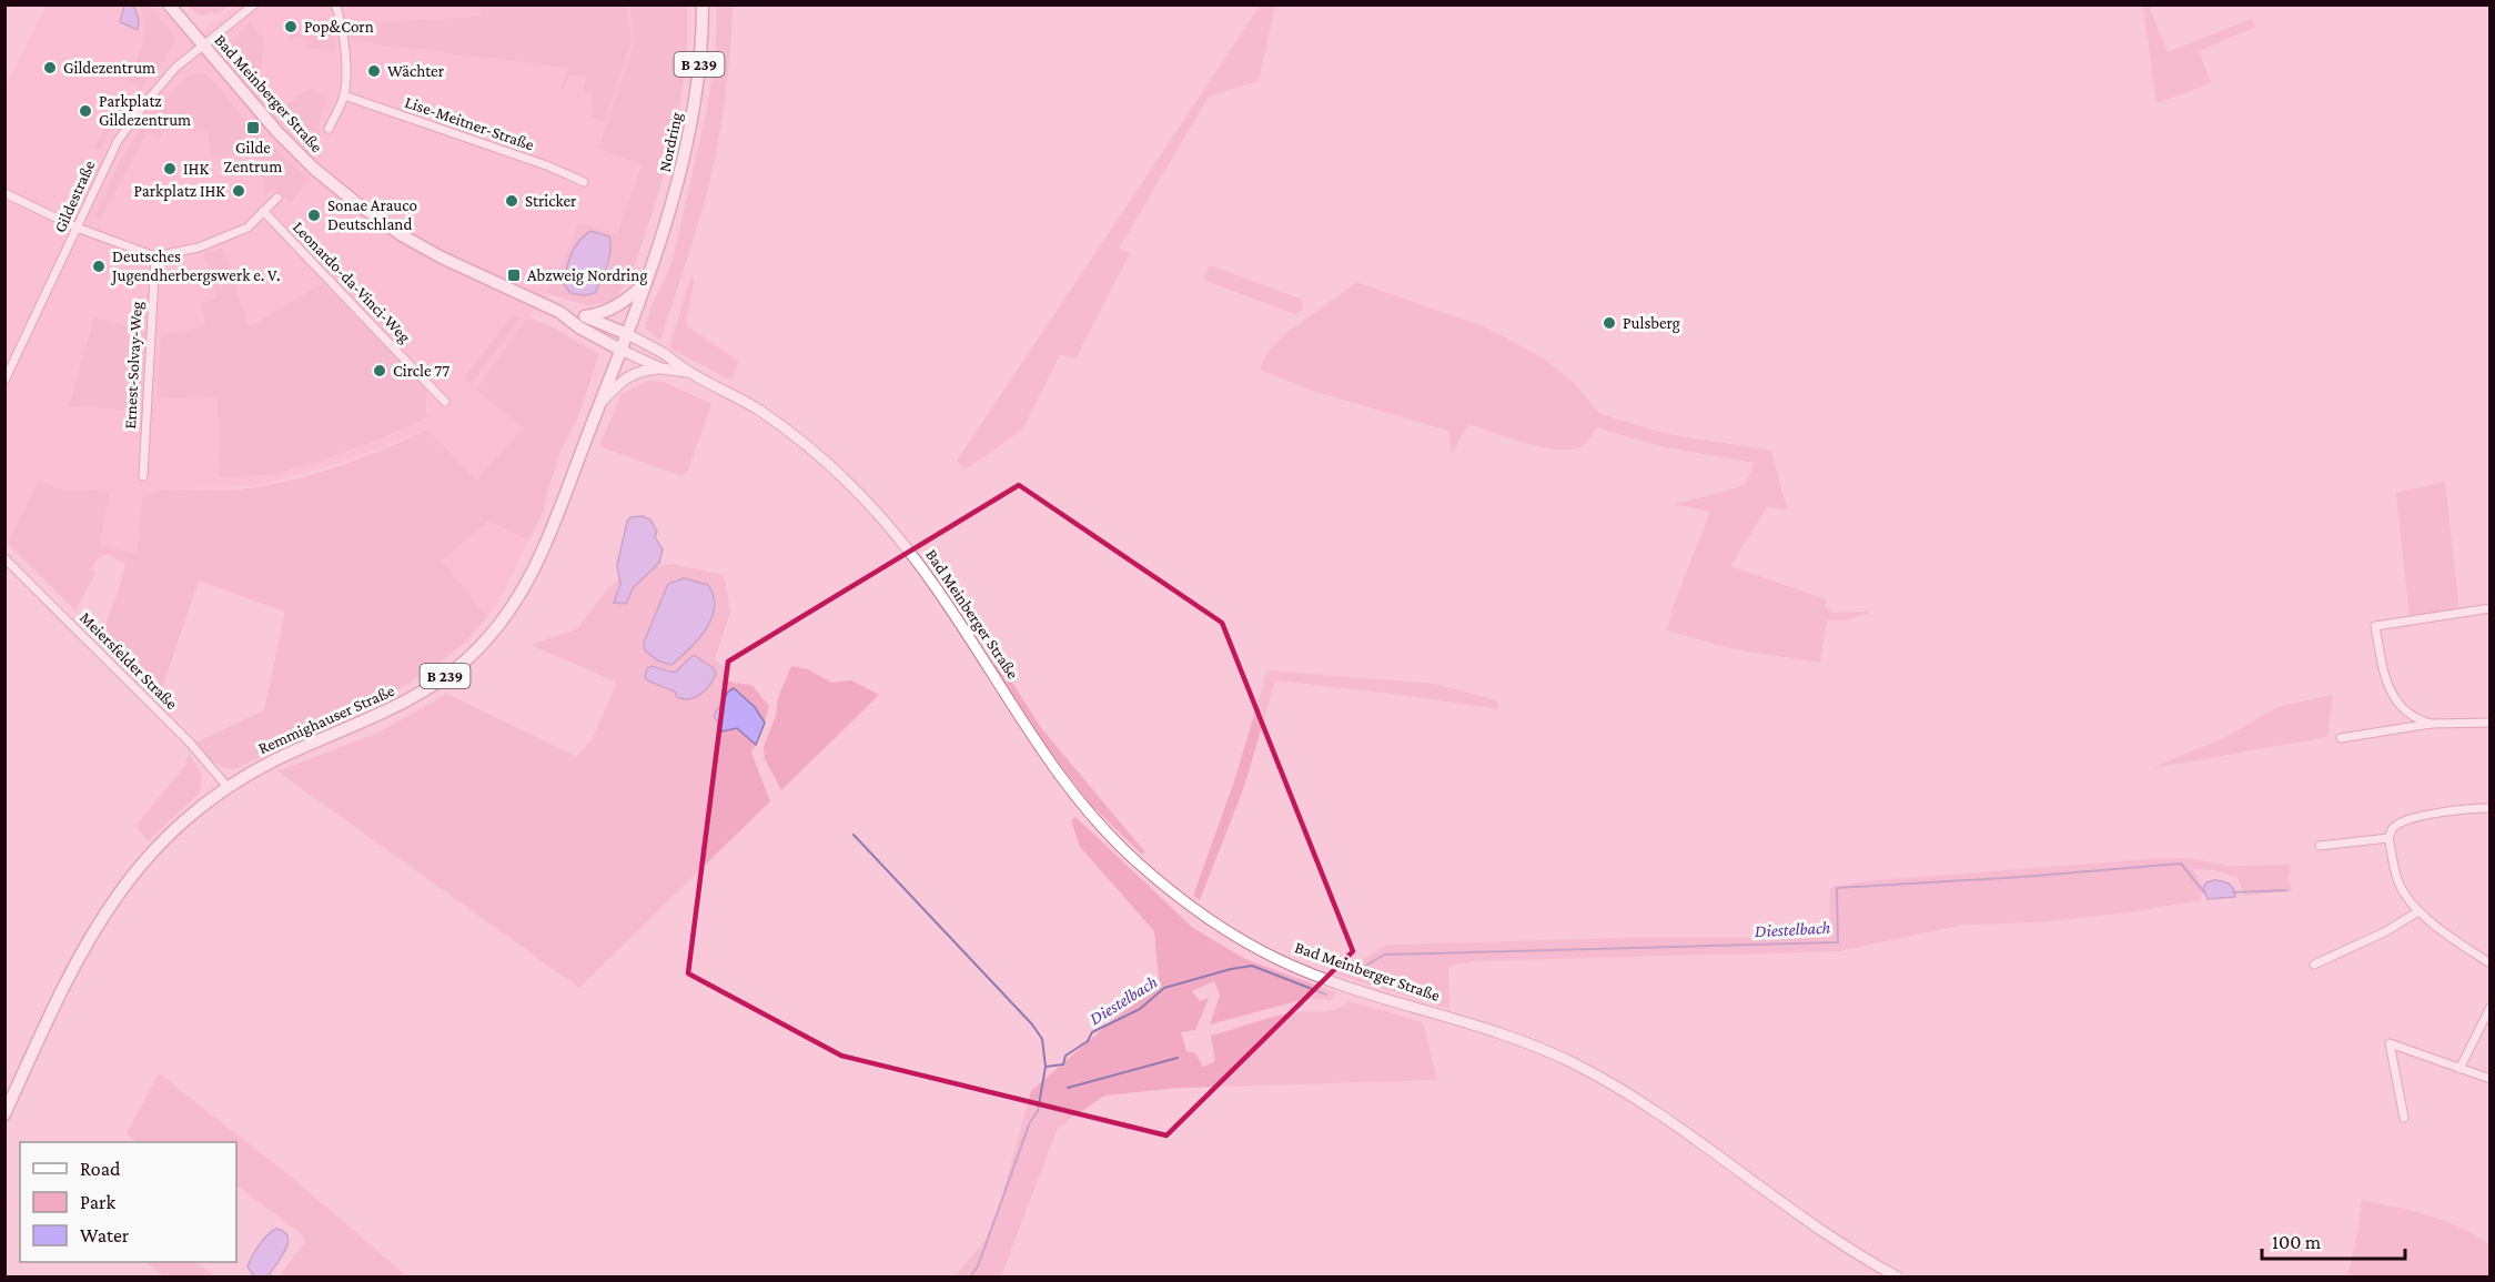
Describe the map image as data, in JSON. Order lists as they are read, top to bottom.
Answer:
{
  "streets": {
    "main road": [
      "B 239",
      "Bad Meinberger Straße",
      "Nordring",
      "Remmighauser Straße"
    ],
    "street": [
      "Lise-Meitner-Straße",
      "Gildestraße",
      "Leonardo-da-Vinci-Weg",
      "Ernest-Solvay-Weg",
      "Meiersfelder Straße"
    ]
  },
  "crossings": [
    ["B 239", "Bad Meinberger Straße"],
    ["B 239", "Nordring"],
    ["B 239", "Remmighauser Straße"],
    ["Bad Meinberger Straße", "Gildestraße"],
    ["Bad Meinberger Straße", "Remmighauser Straße"],
    ["Meiersfelder Straße", "Remmighauser Straße"]
  ],
  "water": ["Diestelbach"],
  "places": {
    "other": [
      "Pop&Corn",
      "Gildezentrum",
      "Wächter",
      "Parkplatz Gildezentrum",
      "IHK",
      "Parkplatz IHK",
      "Stricker",
      "Sonae Arauco Deutschland",
      "Deutsches Jugendherbergswerk e. V.",
      "Pulsberg",
      "Circle 77"
    ],
    "transit": ["Gilde Zentrum", "Abzweig Nordring"]
  },
  "legend": ["Road", "Park", "Water"],
  "scale_bar": "100 m"
}
